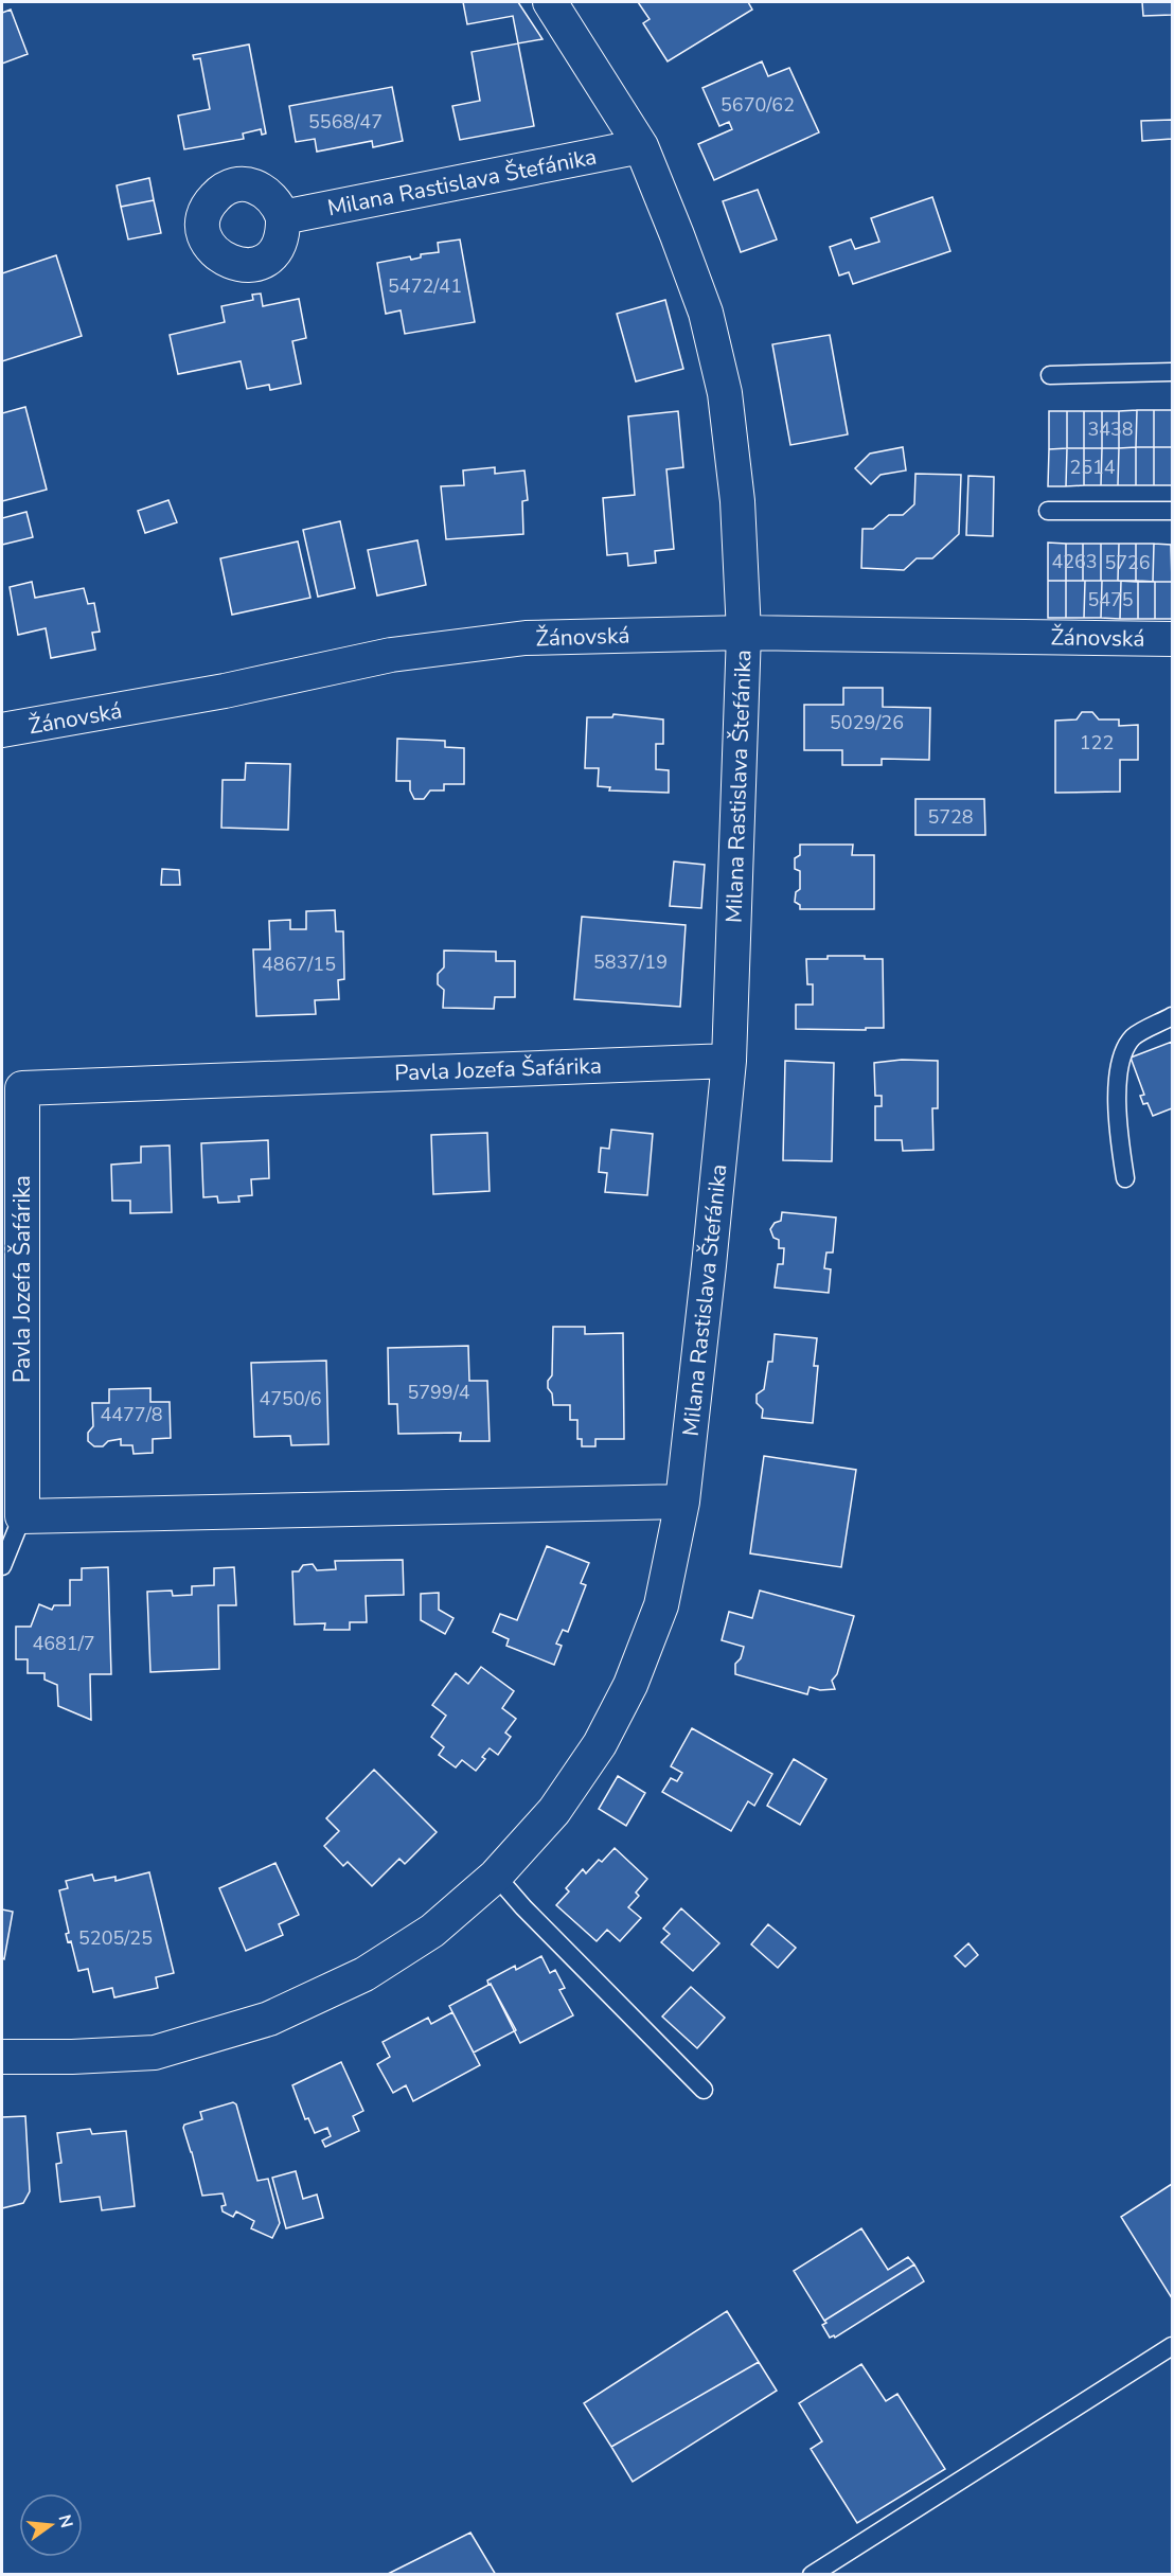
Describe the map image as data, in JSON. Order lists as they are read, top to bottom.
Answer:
{
  "streets": {
    "street": ["Milana Rastislava Štefánika", "Žánovská", "Pavla Jozefa Šafárika"]
  },
  "crossings": [
    ["Milana Rastislava Štefánika", "Žánovská"],
    ["Milana Rastislava Štefánika", "Pavla Jozefa Šafárika"]
  ],
  "house_numbers": [
    "5670/62",
    "5568/47",
    "5472/41",
    "3438",
    "2514",
    "4263",
    "5726",
    "5475",
    "5029/26",
    "122",
    "5728",
    "5837/19",
    "4867/15",
    "5799/4",
    "4750/6",
    "4477/8",
    "4681/7",
    "5205/25"
  ],
  "north": "right"
}
